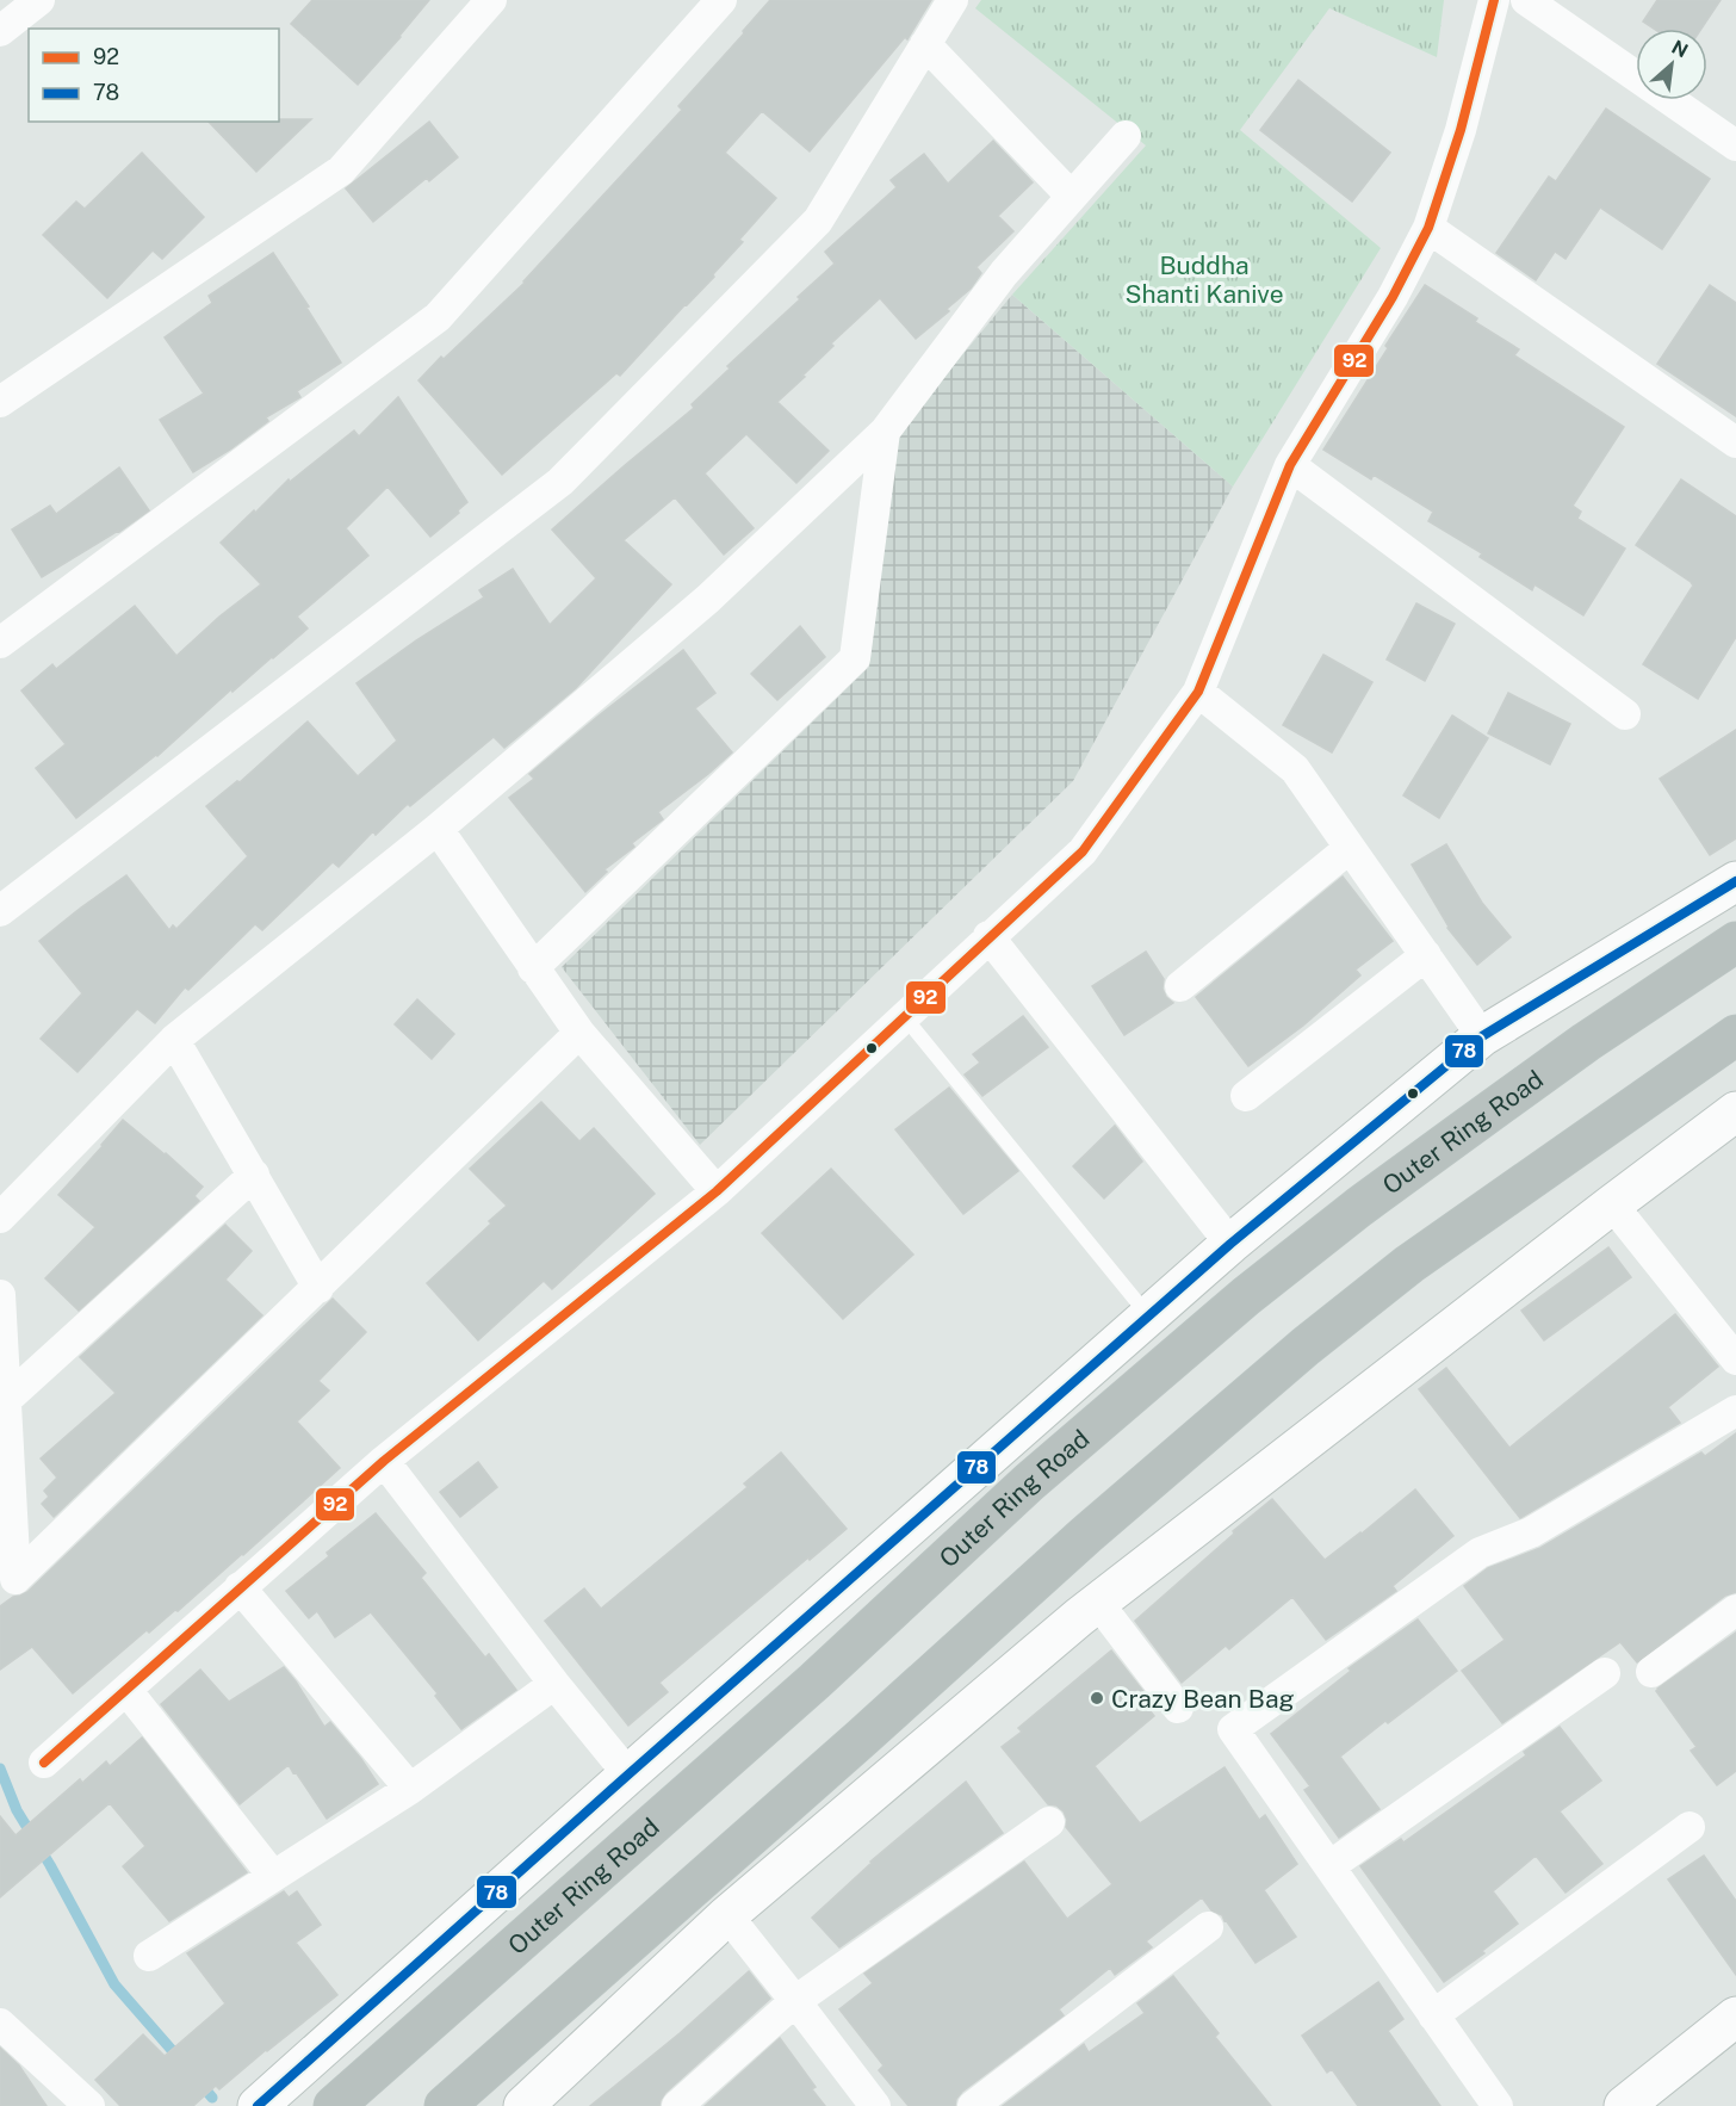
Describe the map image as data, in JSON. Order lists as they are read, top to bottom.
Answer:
{
  "streets": {
    "highway": ["Outer Ring Road"]
  },
  "parks": ["Buddha Shanti Kanive"],
  "places": ["Crazy Bean Bag"],
  "lines": ["transit line 92", "transit line 78"],
  "legend": ["92", "78"],
  "north": "top right"
}
